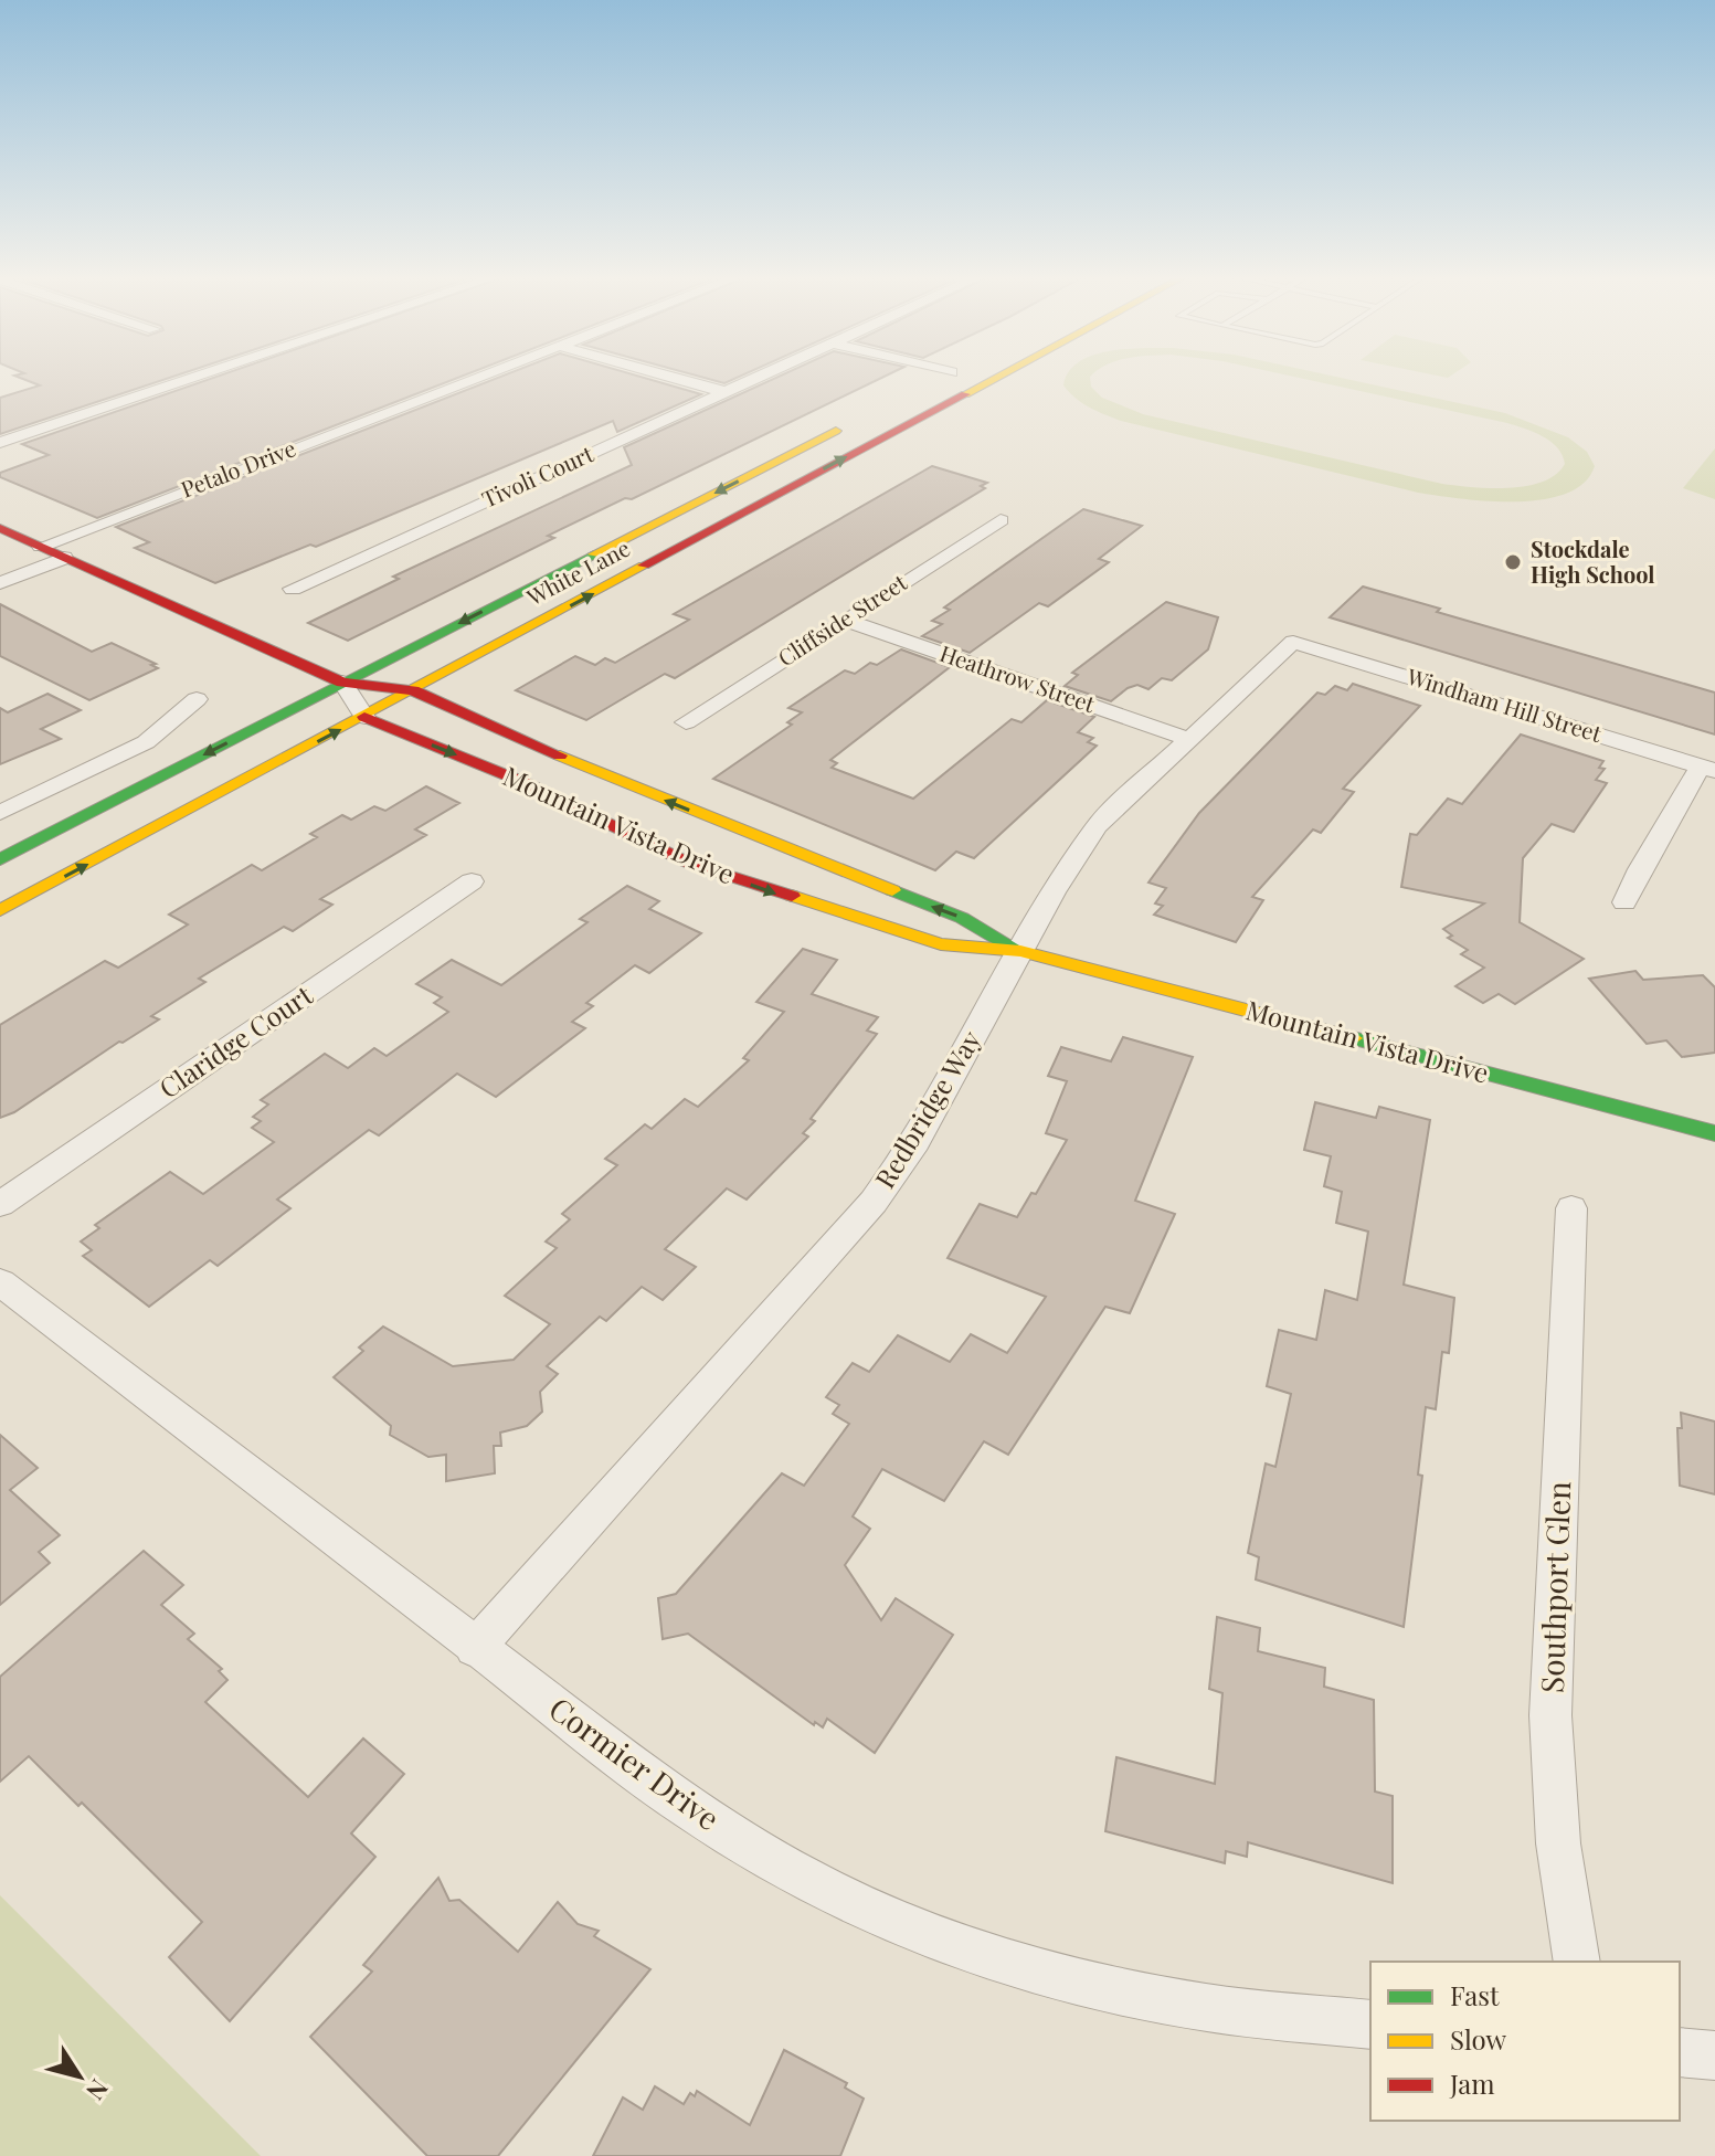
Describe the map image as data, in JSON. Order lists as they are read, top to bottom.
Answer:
{
  "streets": {
    "main road": ["White Lane", "Mountain Vista Drive"],
    "street": [
      "Petalo Drive",
      "Tivoli Court",
      "Cliffside Street",
      "Heathrow Street",
      "Windham Hill Street",
      "Claridge Court",
      "Redbridge Way",
      "Southport Glen",
      "Cormier Drive"
    ]
  },
  "crossings": [
    ["Petalo Drive", "Mountain Vista Drive"],
    ["White Lane", "Mountain Vista Drive"],
    ["Cliffside Street", "Heathrow Street"],
    ["Heathrow Street", "Redbridge Way"],
    ["Windham Hill Street", "Redbridge Way"],
    ["Mountain Vista Drive", "Redbridge Way"],
    ["Redbridge Way", "Cormier Drive"]
  ],
  "places": ["Stockdale High School"],
  "legend": ["Fast", "Slow", "Jam"],
  "north": "bottom right"
}
